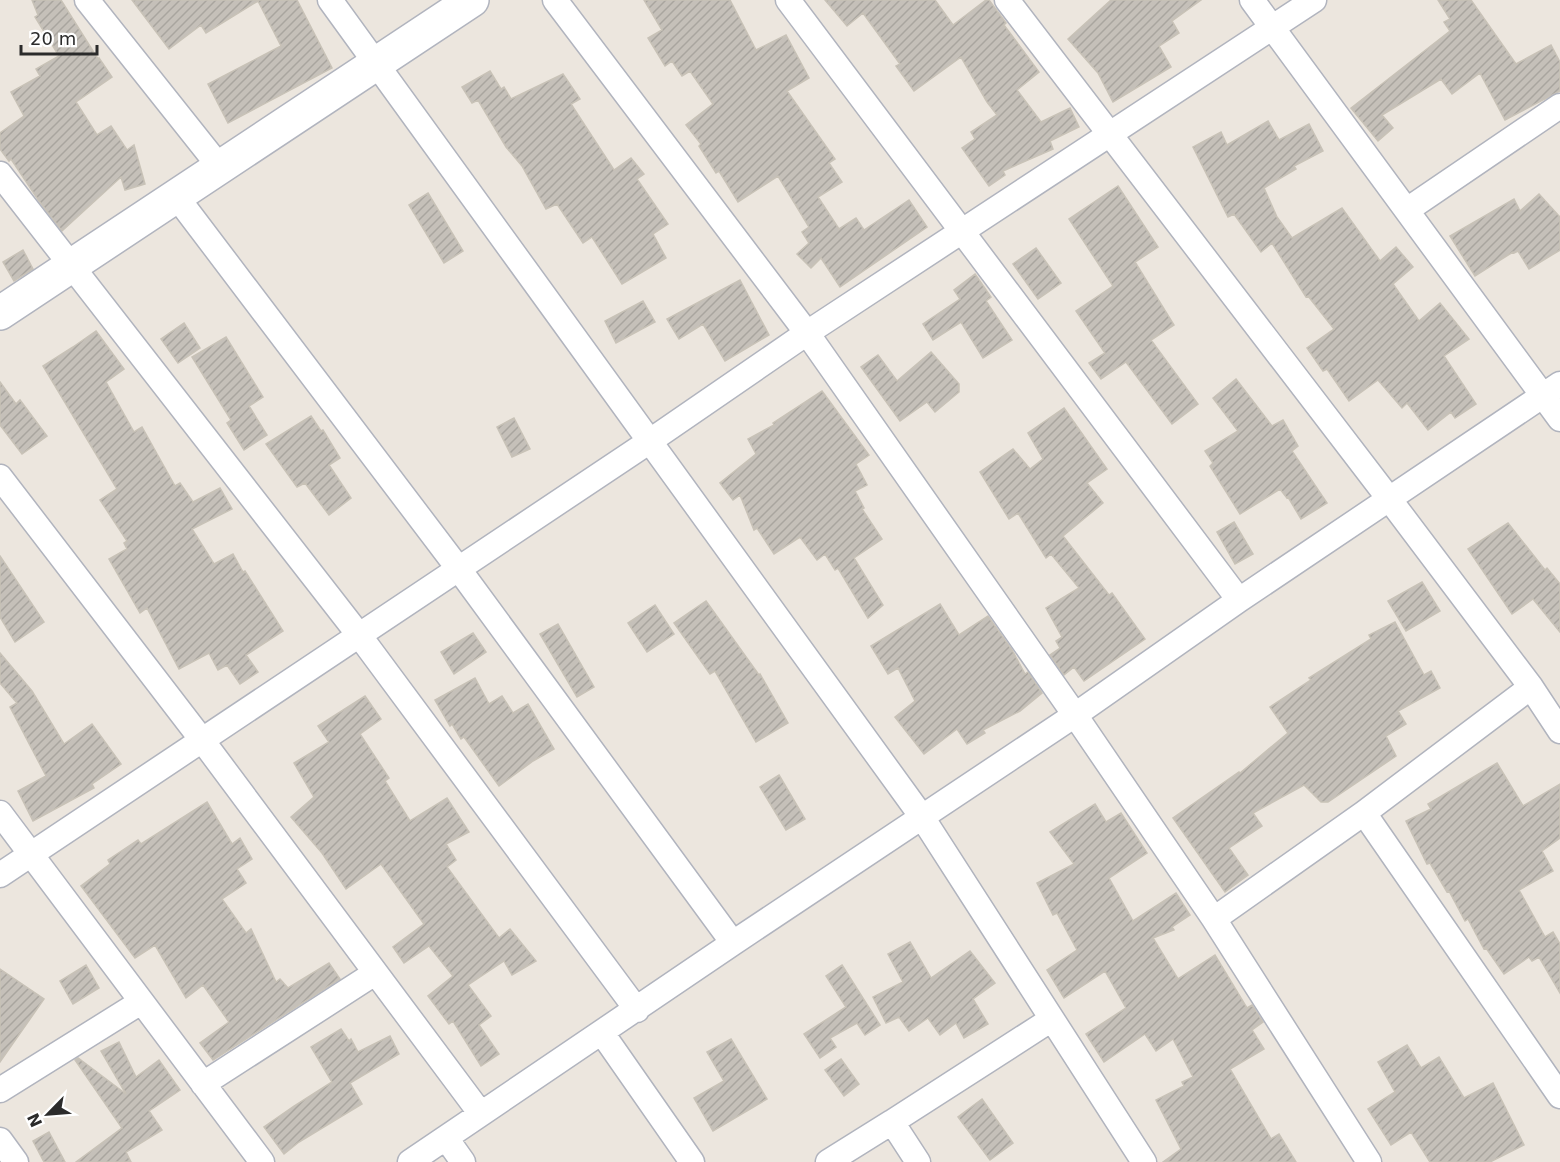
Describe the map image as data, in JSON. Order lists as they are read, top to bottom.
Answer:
{
  "scale_bar": "20 m",
  "north": "bottom left"
}
